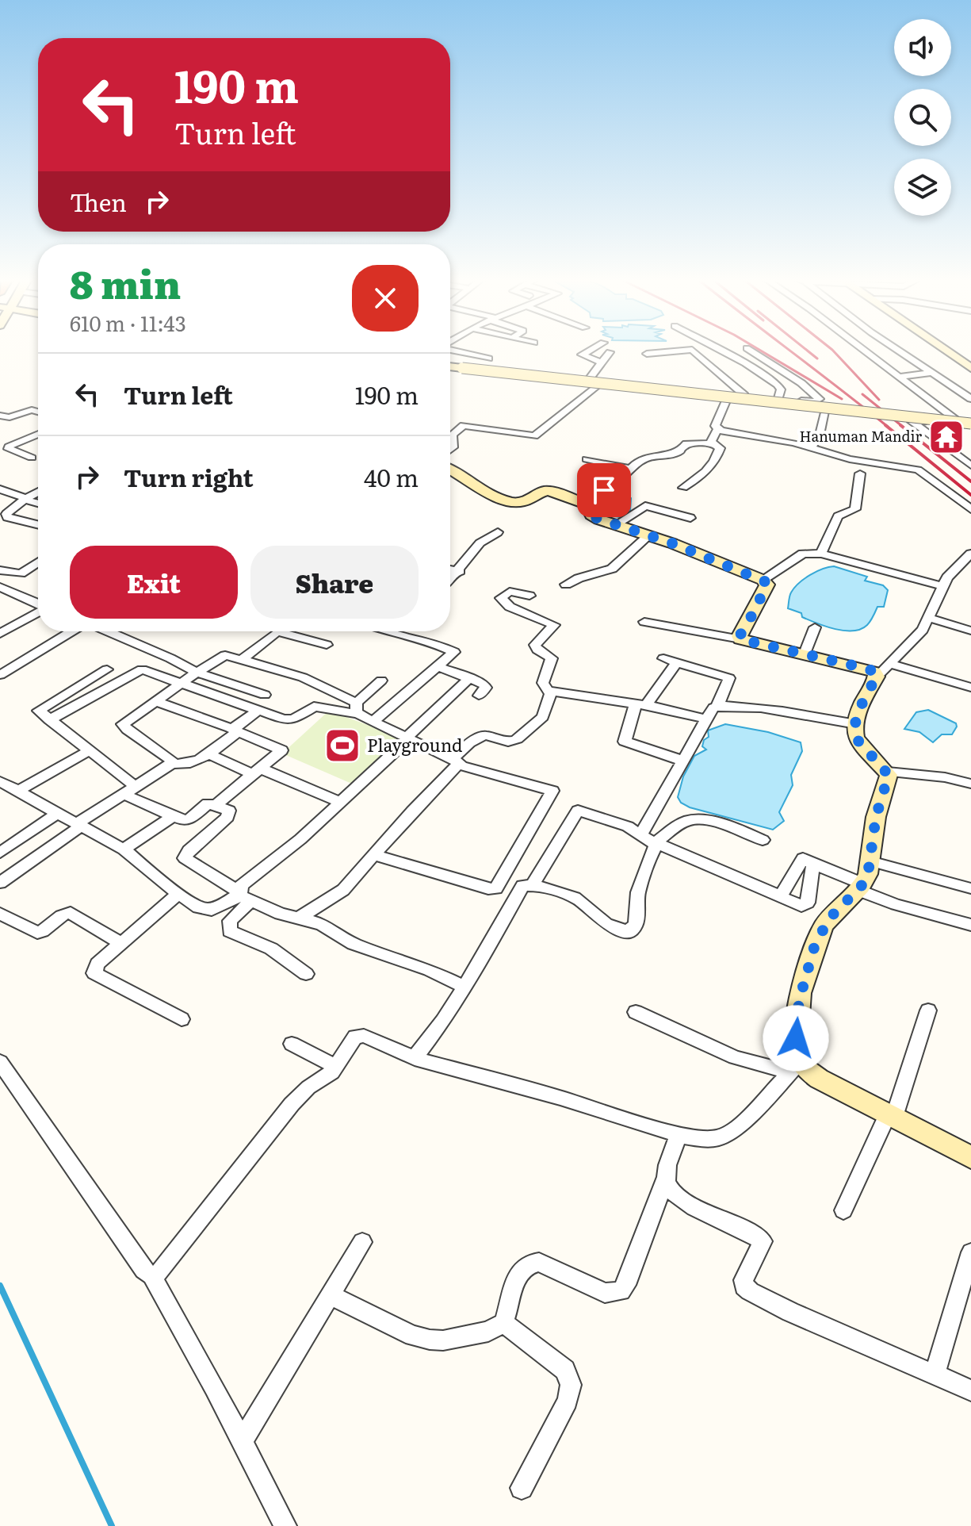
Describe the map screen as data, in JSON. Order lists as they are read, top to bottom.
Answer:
{
  "places": {
    "temple": ["Hanuman Mandir"],
    "sports": ["Playground"]
  },
  "page": {
    "turn": ["190 m", "Turn left"],
    "then": "Then",
    "heading": ["8 min", "610 m · 11:43"],
    "list": [
      {
        "name": "Turn left",
        "value": "190 m"
      },
      {
        "name": "Turn right",
        "value": "40 m"
      }
    ],
    "buttons": ["Exit", "Share"]
  }
}
